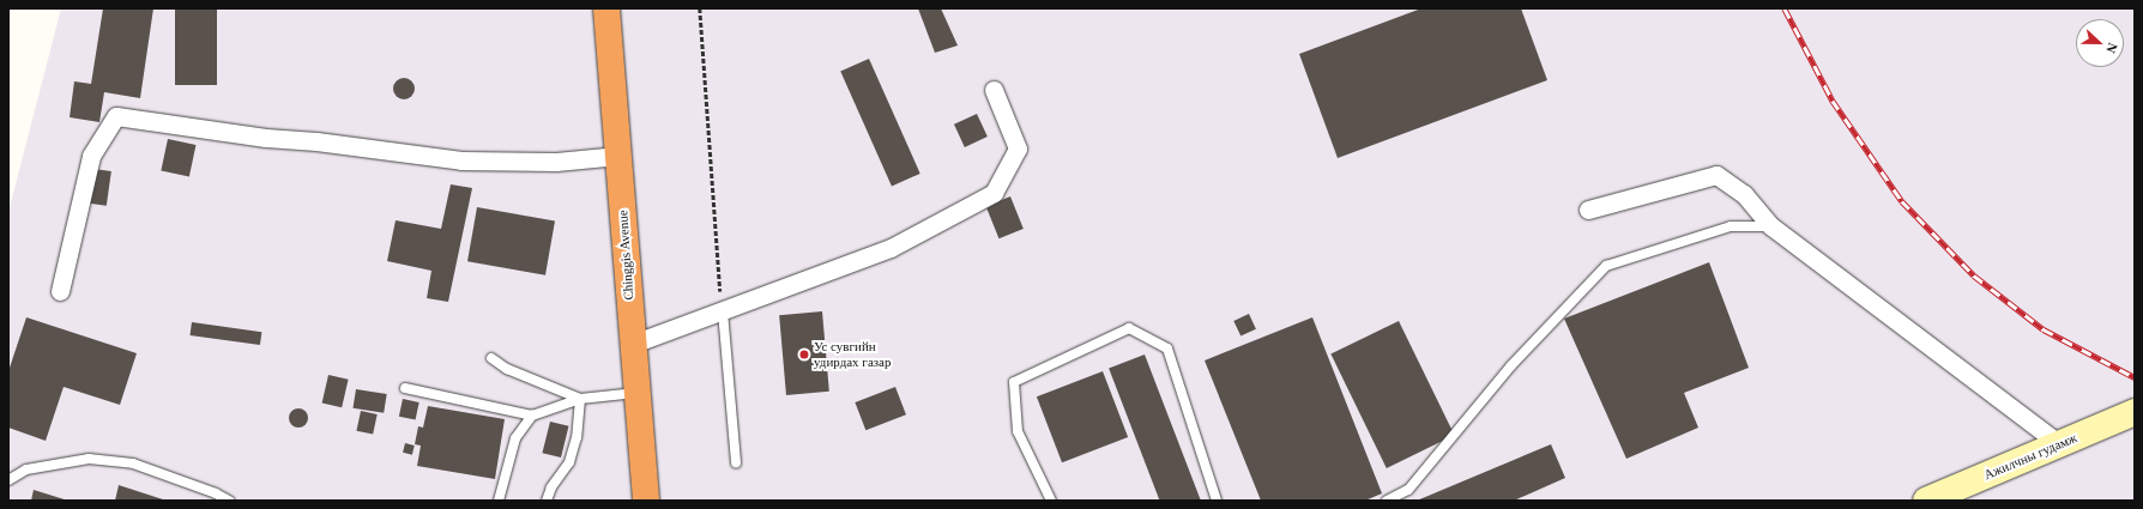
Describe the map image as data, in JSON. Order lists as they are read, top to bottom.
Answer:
{
  "streets": {
    "highway": ["Chinggis Avenue"],
    "main road": ["Ажилчны гудамж"]
  },
  "places": ["Ус сувгийн удирдах газар"],
  "north": "right"
}
